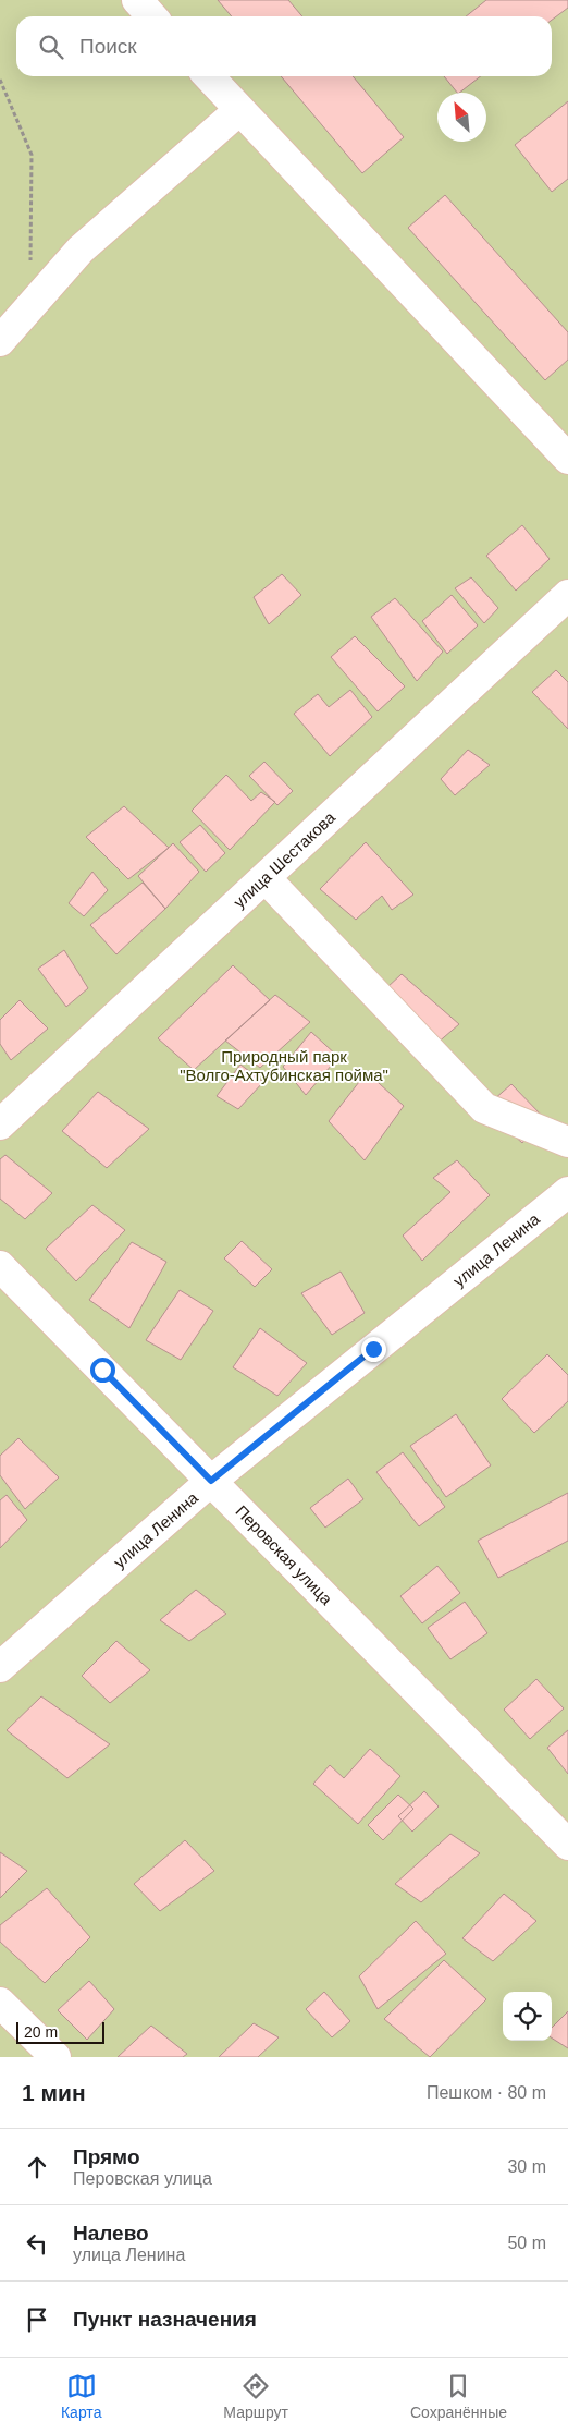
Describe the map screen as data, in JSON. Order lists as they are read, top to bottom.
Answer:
{
  "streets": {
    "street": ["улица Шестакова", "улица Ленина", "Перовская улица"]
  },
  "crossings": [
    ["улица Ленина", "Перовская улица"]
  ],
  "parks": ["Природный парк \"Волго-Ахтубинская пойма\""],
  "scale_bar": "20 m",
  "north": "top left",
  "page": {
    "search": "Поиск",
    "scale": "20 m",
    "heading": ["1 мин", "Пешком · 80 m"],
    "list": [
      ["Прямо", "Перовская улица", "30 m"],
      ["Налево", "улица Ленина", "50 m"],
      "Пункт назначения"
    ],
    "nav": ["Карта", "Маршрут", "Сохранённые"]
  }
}
